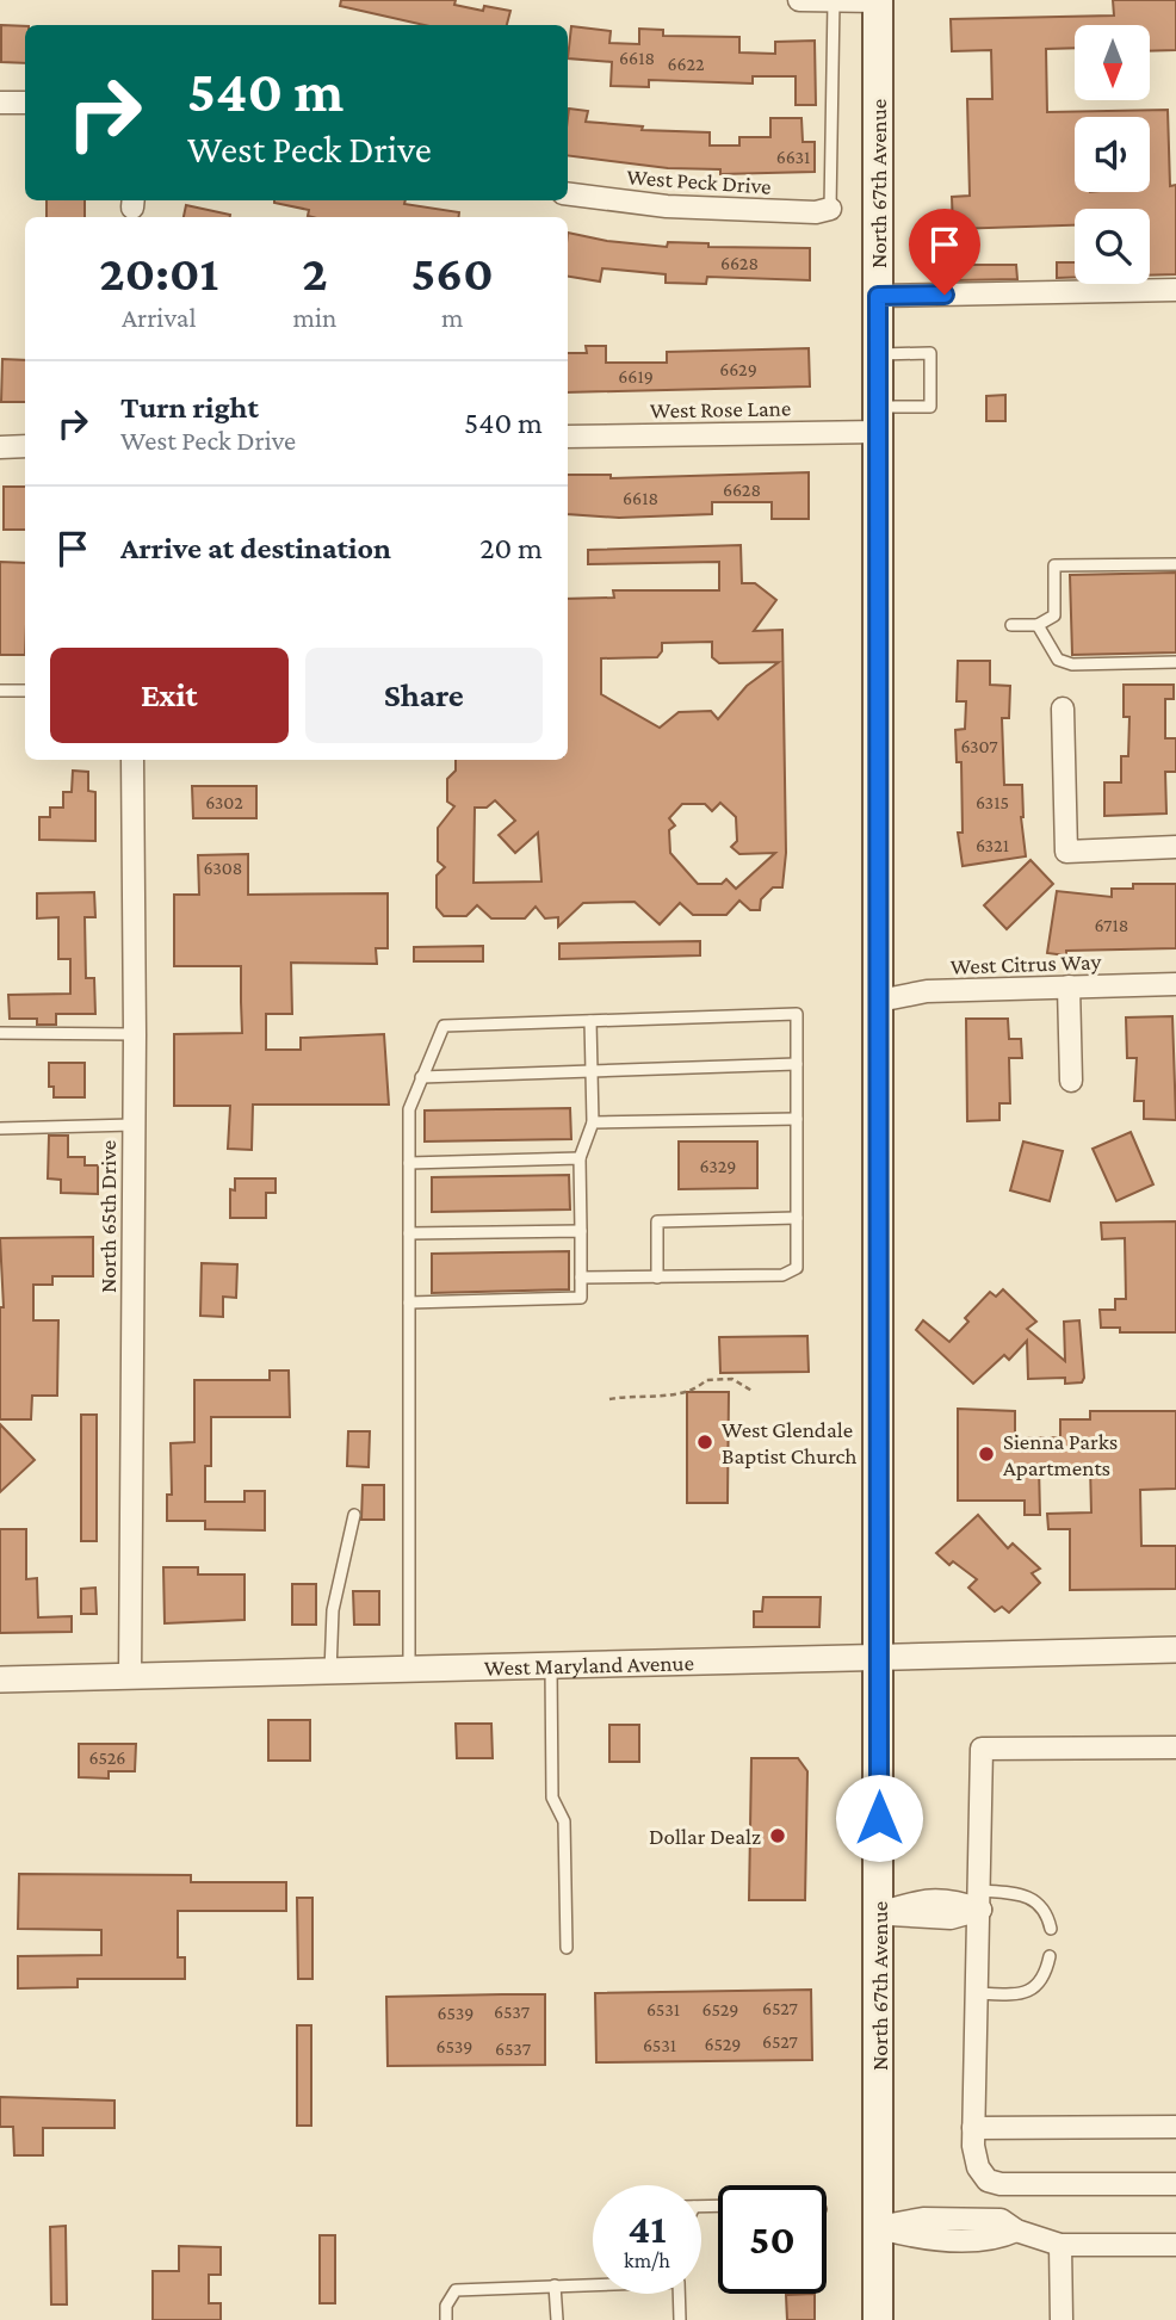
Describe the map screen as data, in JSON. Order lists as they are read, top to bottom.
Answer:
{
  "streets": {
    "main road": ["North 67th Avenue"],
    "street": [
      "West Peck Drive",
      "West Rose Lane",
      "West Citrus Way",
      "North 65th Drive",
      "West Maryland Avenue"
    ]
  },
  "crossings": [
    ["North 67th Avenue", "West Rose Lane"],
    ["North 67th Avenue", "West Citrus Way"],
    ["North 67th Avenue", "West Maryland Avenue"],
    ["North 65th Drive", "West Maryland Avenue"]
  ],
  "places": ["West Glendale Baptist Church", "Sienna Parks Apartments", "Dollar Dealz"],
  "house_numbers": [
    "6618",
    "6622",
    "6631",
    "6628",
    "6629",
    "6619",
    "6628",
    "6618",
    "6307",
    "6302",
    "6315",
    "6321",
    "6308",
    "6718",
    "6329",
    "6526",
    "6527",
    "6531",
    "6529",
    "6537",
    "6539",
    "6527",
    "6529",
    "6531",
    "6539",
    "6537"
  ],
  "north": "bottom",
  "page": {
    "turn": ["540 m", "West Peck Drive"],
    "eta": [
      "20:01",
      "Arrival",
      "2",
      "min",
      "560",
      "m"
    ],
    "list": [
      {
        "name": "Turn right",
        "note": "West Peck Drive",
        "value": "540 m"
      },
      {
        "name": "Arrive at destination",
        "value": "20 m"
      }
    ],
    "buttons": ["Exit", "Share"],
    "speed": "41 km/h",
    "limit": "50"
  }
}
